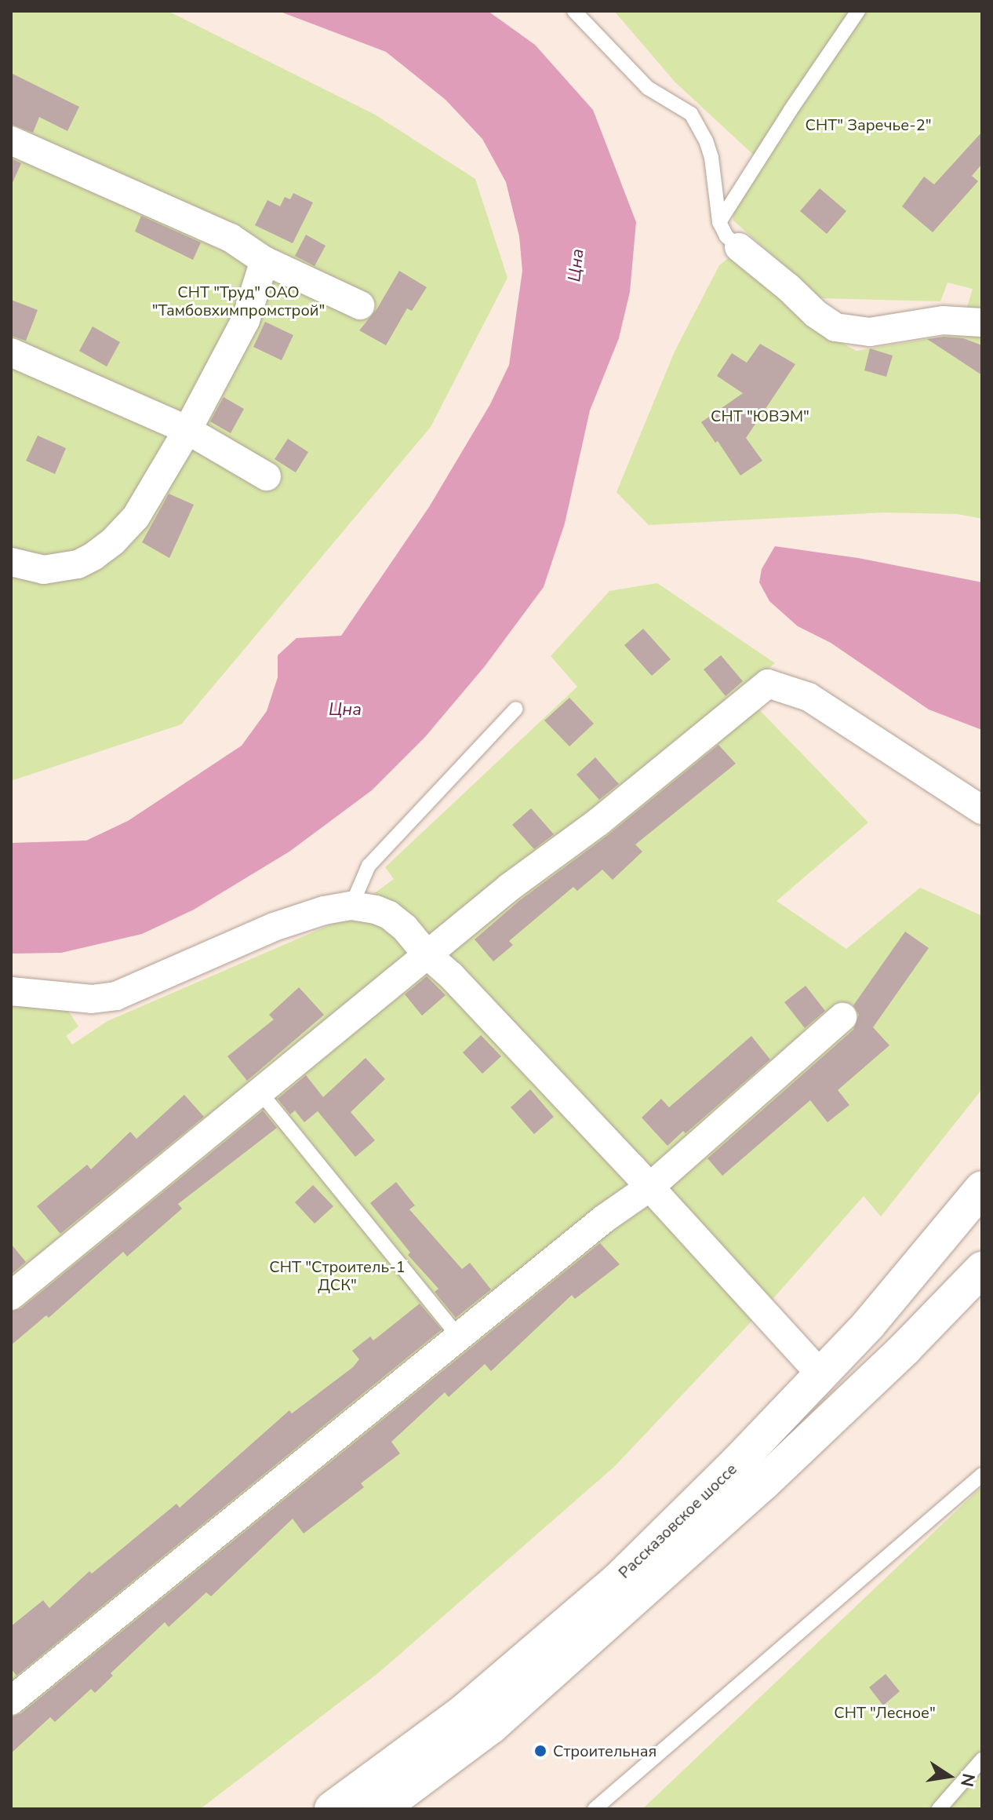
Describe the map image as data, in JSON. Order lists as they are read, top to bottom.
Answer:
{
  "streets": {
    "main road": ["Рассказовское шоссе"]
  },
  "water": ["Цна"],
  "parks": [
    "СНТ\" Заречье-2\"",
    "СНТ \"Труд\" ОАО \"Тамбовхимпромстрой\"",
    "СНТ \"ЮВЭМ\"",
    "СНТ \"Строитель-1 ДСК\"",
    "СНТ \"Лесное\""
  ],
  "places": ["Строительная"],
  "north": "right"
}
